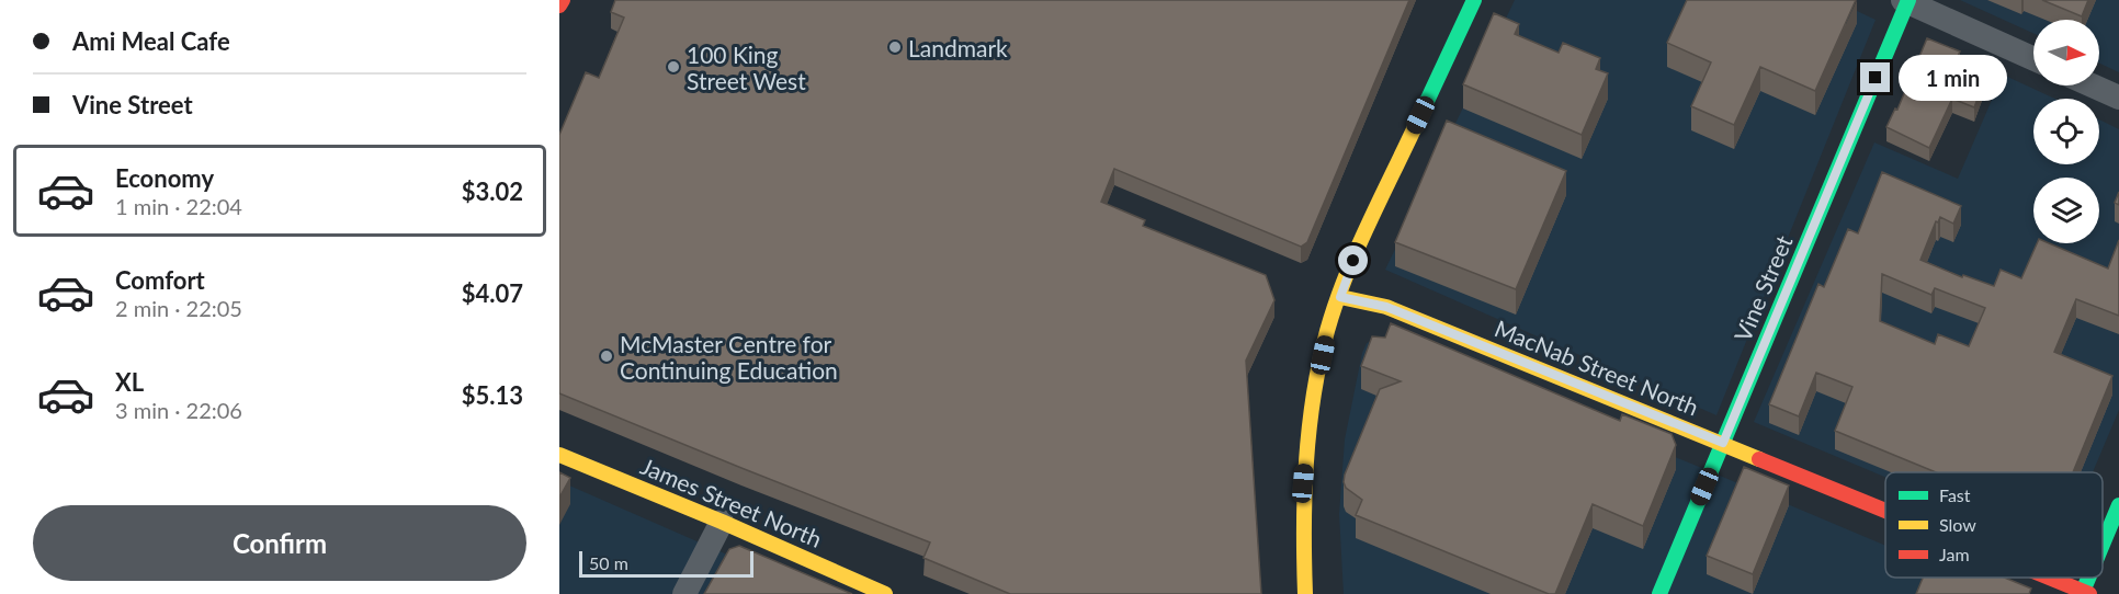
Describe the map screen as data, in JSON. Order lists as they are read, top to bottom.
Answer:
{
  "streets": {
    "street": ["Vine Street", "MacNab Street North", "James Street North"]
  },
  "crossings": [
    ["Vine Street", "MacNab Street North"]
  ],
  "places": ["Landmark", "100 King Street West", "McMaster Centre for Continuing Education"],
  "legend": ["Fast", "Slow", "Jam"],
  "scale_bar": "50 m",
  "north": "right",
  "page": {
    "banner": ["Ami Meal Cafe", "Vine Street"],
    "bubble": "1 min",
    "list": [
      {
        "name": "Economy",
        "note": "1 min · 22:04",
        "value": "$3.02"
      },
      {
        "name": "Comfort",
        "note": "2 min · 22:05",
        "value": "$4.07"
      },
      {
        "name": "XL",
        "note": "3 min · 22:06",
        "value": "$5.13"
      }
    ],
    "buttons": "Confirm",
    "scale": "50 m"
  }
}
